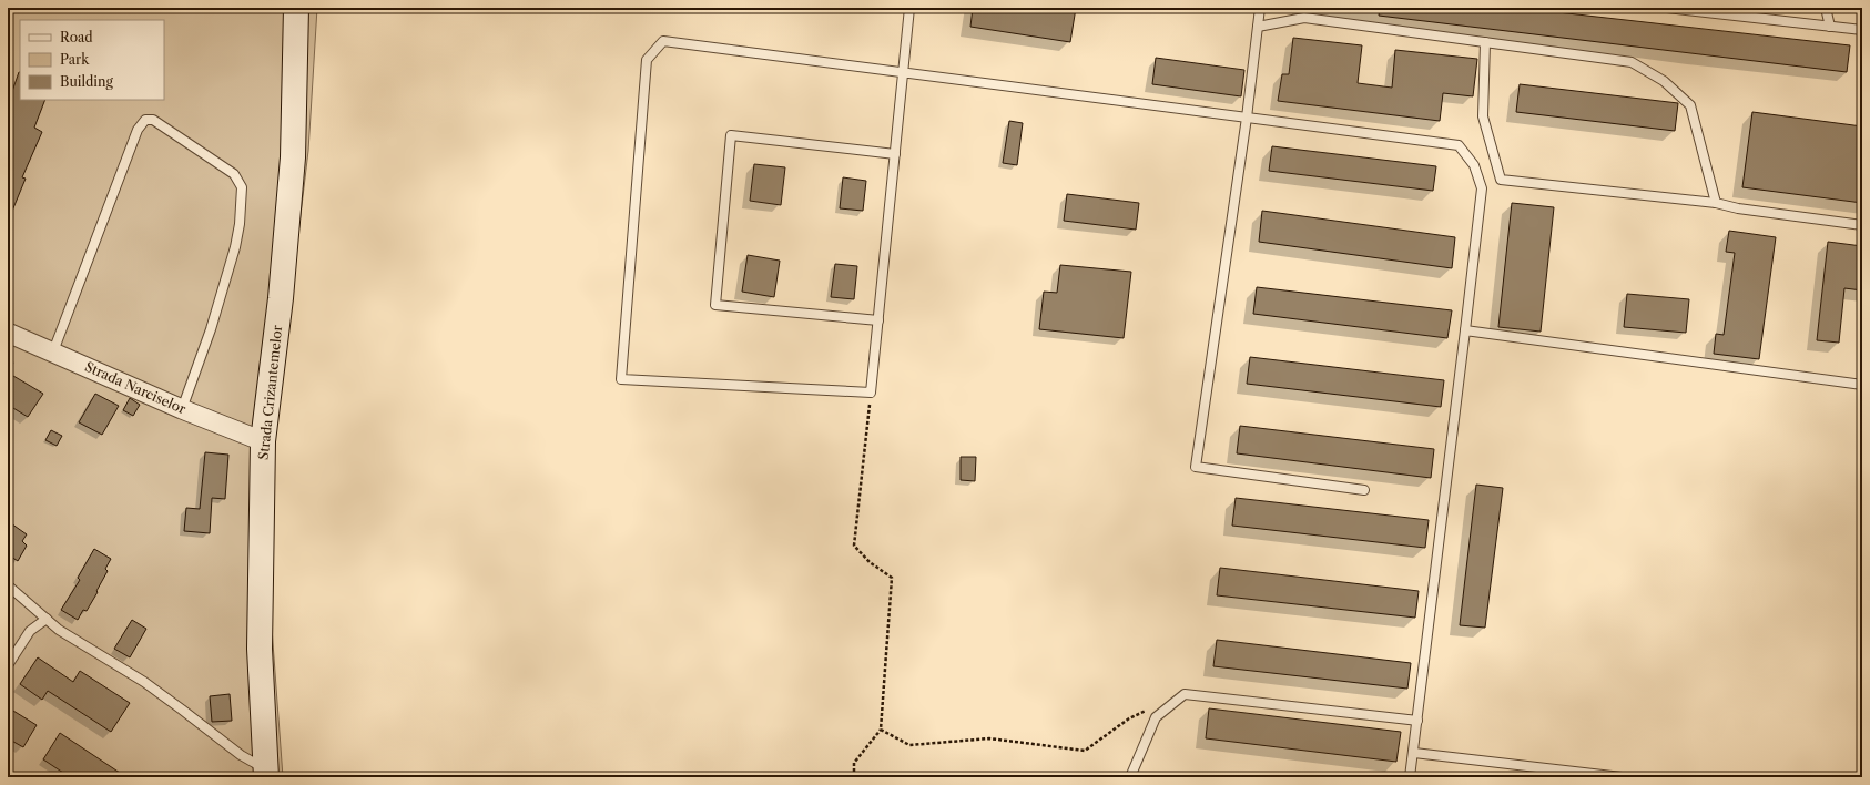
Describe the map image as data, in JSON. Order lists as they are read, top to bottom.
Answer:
{
  "streets": {
    "street": ["Strada Narciselor", "Strada Crizantemelor"]
  },
  "crossings": [
    ["Strada Narciselor", "Strada Crizantemelor"]
  ],
  "legend": ["Road", "Park", "Building"]
}
